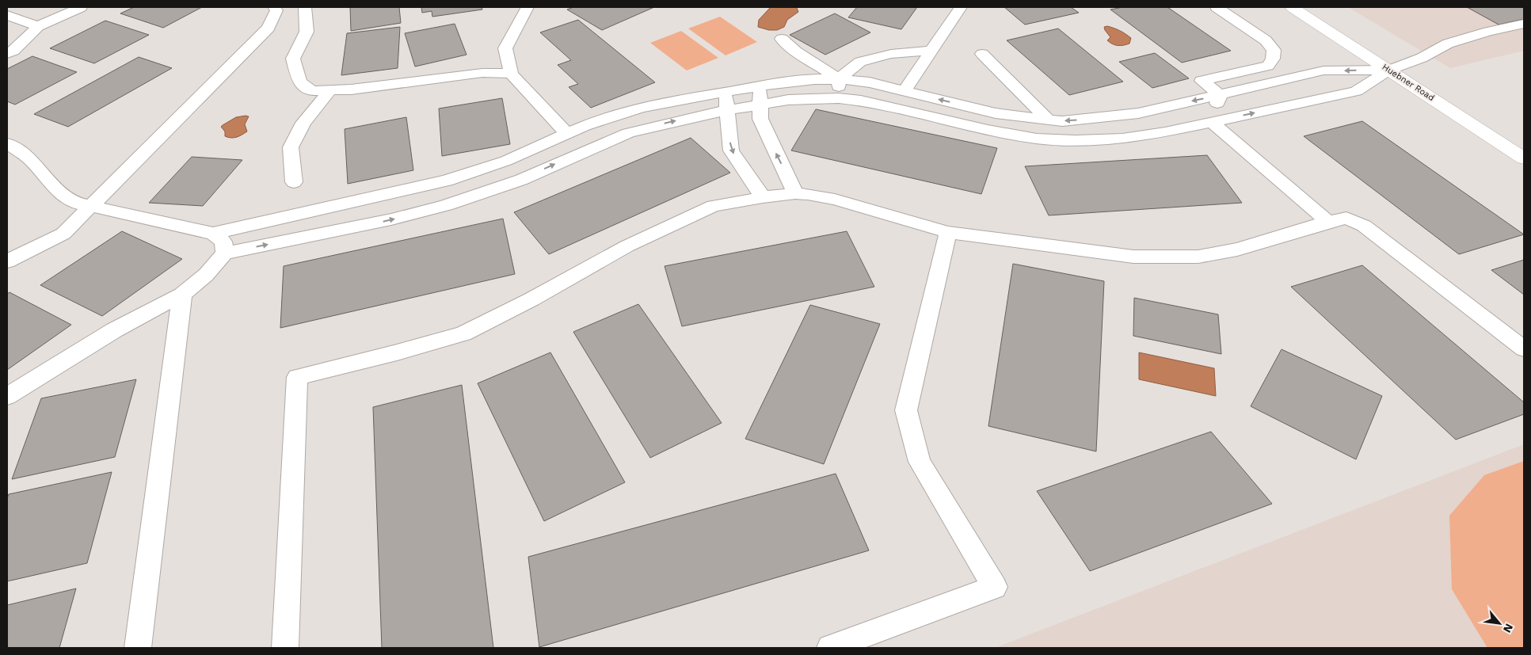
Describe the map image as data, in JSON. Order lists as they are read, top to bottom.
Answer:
{
  "streets": {
    "main road": ["Huebner Road"]
  },
  "north": "bottom right"
}
